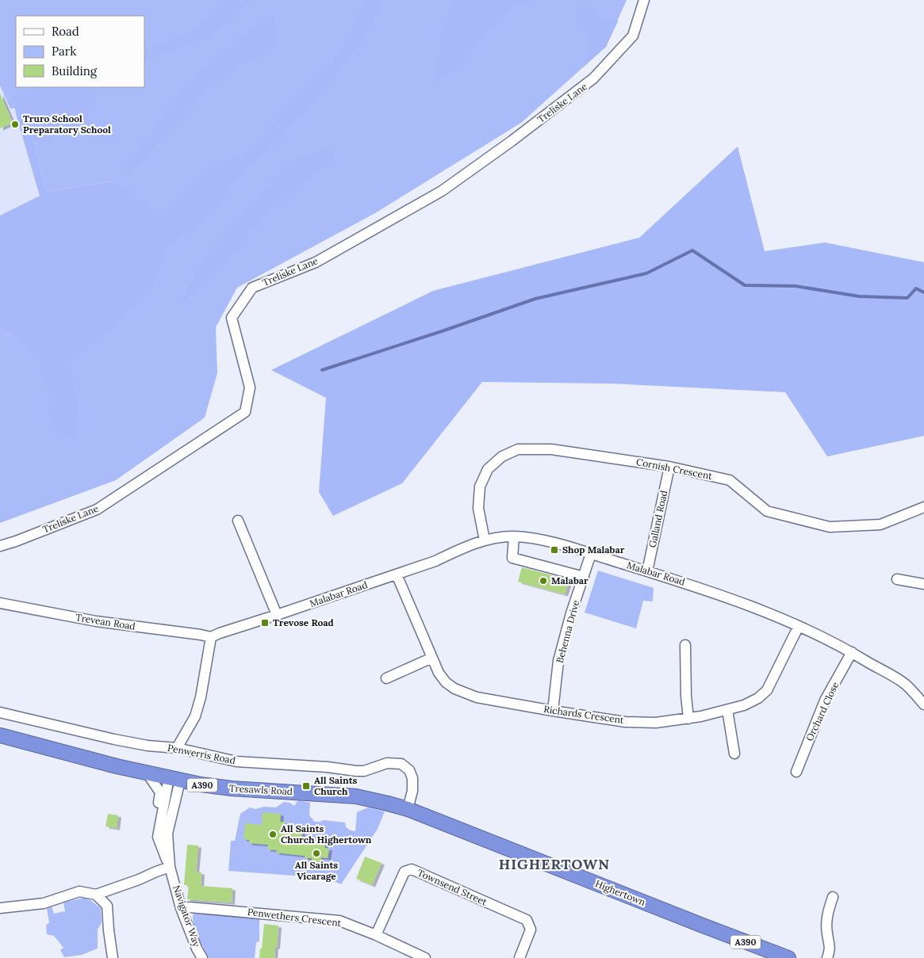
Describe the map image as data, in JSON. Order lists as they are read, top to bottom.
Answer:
{
  "streets": {
    "highway": ["A390", "Tresawls Road", "Highertown"],
    "street": [
      "Treliske Lane",
      "Cornish Crescent",
      "Galland Road",
      "Malabar Road",
      "Trevean Road",
      "Behenna Drive",
      "Orchard Close",
      "Richards Crescent",
      "Penwerris Road",
      "Townsend Street",
      "Navigator Way",
      "Penwethers Crescent"
    ]
  },
  "crossings": [
    ["Cornish Crescent", "Galland Road"],
    ["Cornish Crescent", "Malabar Road"],
    ["Galland Road", "Malabar Road"],
    ["Malabar Road", "Trevean Road"],
    ["Malabar Road", "Behenna Drive"],
    ["Malabar Road", "Orchard Close"],
    ["Malabar Road", "Richards Crescent"],
    ["Behenna Drive", "Richards Crescent"],
    ["Penwerris Road", "Tresawls Road"],
    ["Penwerris Road", "Highertown"],
    ["Tresawls Road", "Highertown"],
    ["Tresawls Road", "Navigator Way"],
    ["Townsend Street", "Penwethers Crescent"],
    ["Navigator Way", "Penwethers Crescent"]
  ],
  "districts": ["HIGHERTOWN"],
  "places": {
    "other": [
      "Truro School Preparatory School",
      "Malabar",
      "All Saints Church Highertown",
      "All Saints Vicarage"
    ],
    "transit": ["Shop Malabar", "Trevose Road", "All Saints Church"]
  },
  "legend": ["Road", "Park", "Building"]
}
